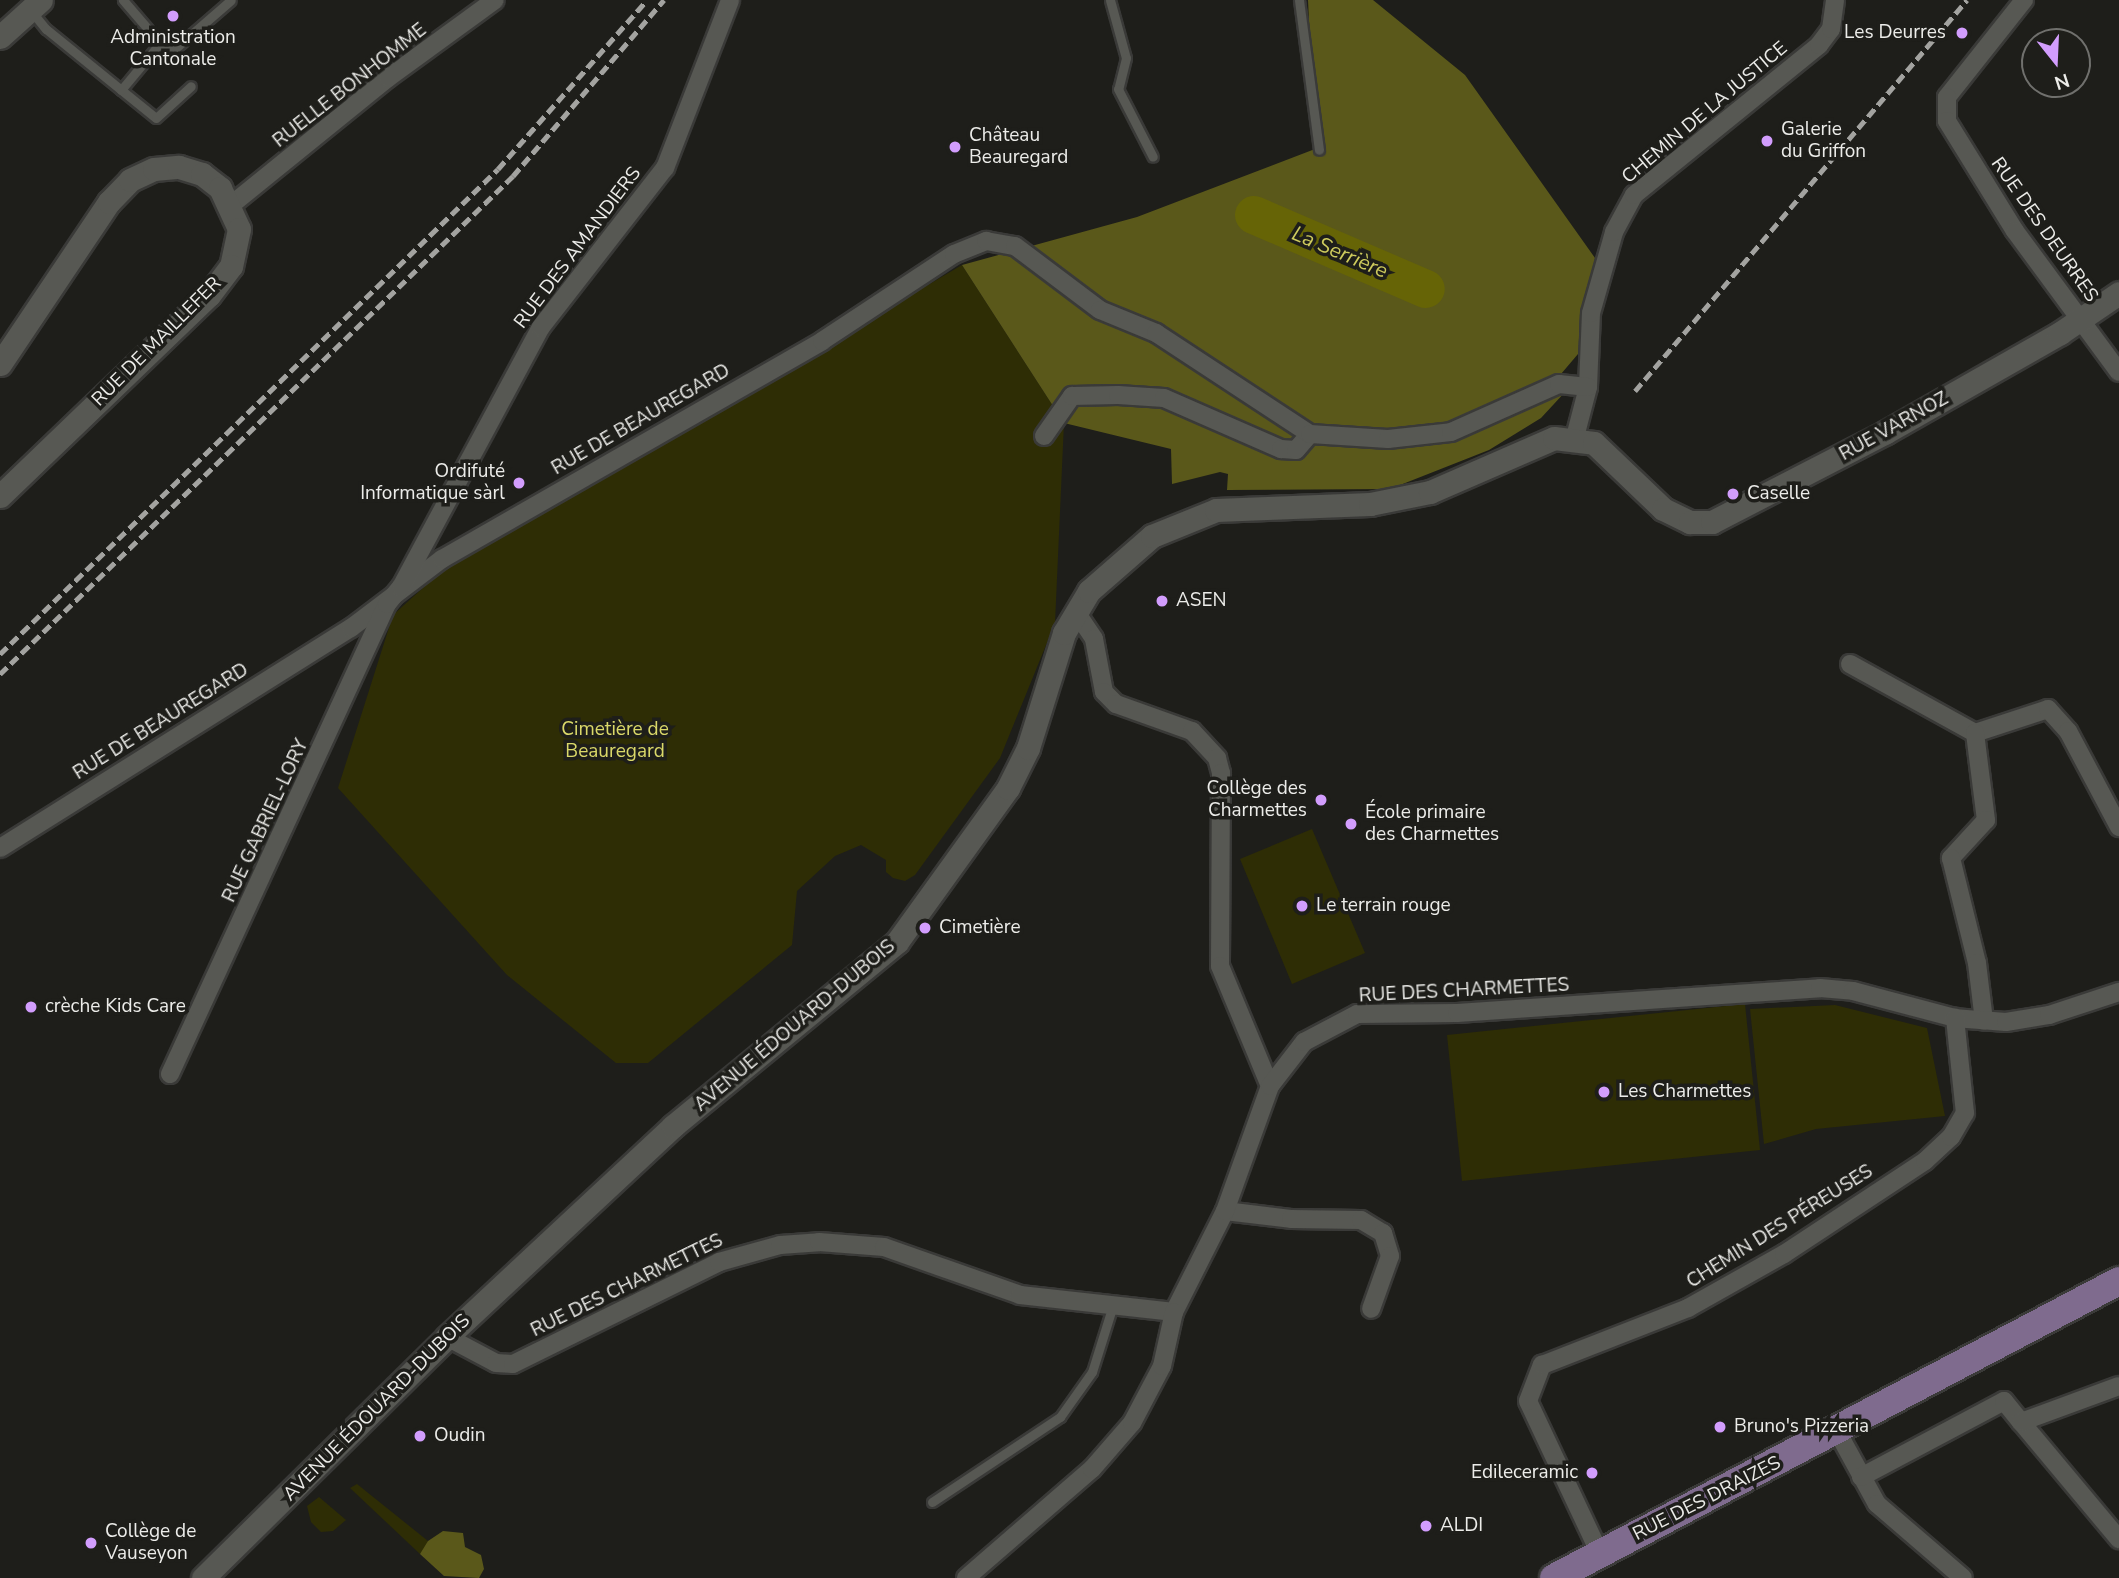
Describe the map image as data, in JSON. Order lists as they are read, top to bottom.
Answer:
{
  "streets": {
    "main road": ["RUE DES DRAIZES"],
    "street": [
      "RUELLE BONHOMME",
      "CHEMIN DE LA JUSTICE",
      "RUE DES DEURRES",
      "RUE DES AMANDIERS",
      "RUE DE MAILLEFER",
      "RUE DE BEAUREGARD",
      "RUE VARNOZ",
      "RUE GABRIEL-LORY",
      "RUE DES CHARMETTES",
      "AVENUE ÉDOUARD-DUBOIS",
      "CHEMIN DES PÉREUSES"
    ]
  },
  "crossings": [
    ["RUELLE BONHOMME", "RUE DE MAILLEFER"],
    ["CHEMIN DE LA JUSTICE", "RUE VARNOZ"],
    ["CHEMIN DE LA JUSTICE", "AVENUE ÉDOUARD-DUBOIS"],
    ["RUE DES DEURRES", "RUE VARNOZ"],
    ["RUE DES AMANDIERS", "RUE DE BEAUREGARD"],
    ["RUE DES AMANDIERS", "RUE GABRIEL-LORY"],
    ["RUE DE BEAUREGARD", "RUE GABRIEL-LORY"],
    ["RUE VARNOZ", "AVENUE ÉDOUARD-DUBOIS"],
    ["RUE DES CHARMETTES", "AVENUE ÉDOUARD-DUBOIS"],
    ["RUE DES CHARMETTES", "CHEMIN DES PÉREUSES"],
    ["CHEMIN DES PÉREUSES", "RUE DES DRAIZES"]
  ],
  "water": ["La Serrière"],
  "parks": ["Cimetière de Beauregard"],
  "places": [
    "Administration Cantonale",
    "Les Deurres",
    "Galerie du Griffon",
    "Château Beauregard",
    "Ordifuté Informatique sàrl",
    "Caselle",
    "ASEN",
    "Collège des Charmettes",
    "École primaire des Charmettes",
    "Le terrain rouge",
    "Cimetière",
    "crèche Kids Care",
    "Les Charmettes",
    "Bruno's Pizzeria",
    "Oudin",
    "Edileceramic",
    "ALDI",
    "Collège de Vauseyon"
  ],
  "north": "bottom"
}
